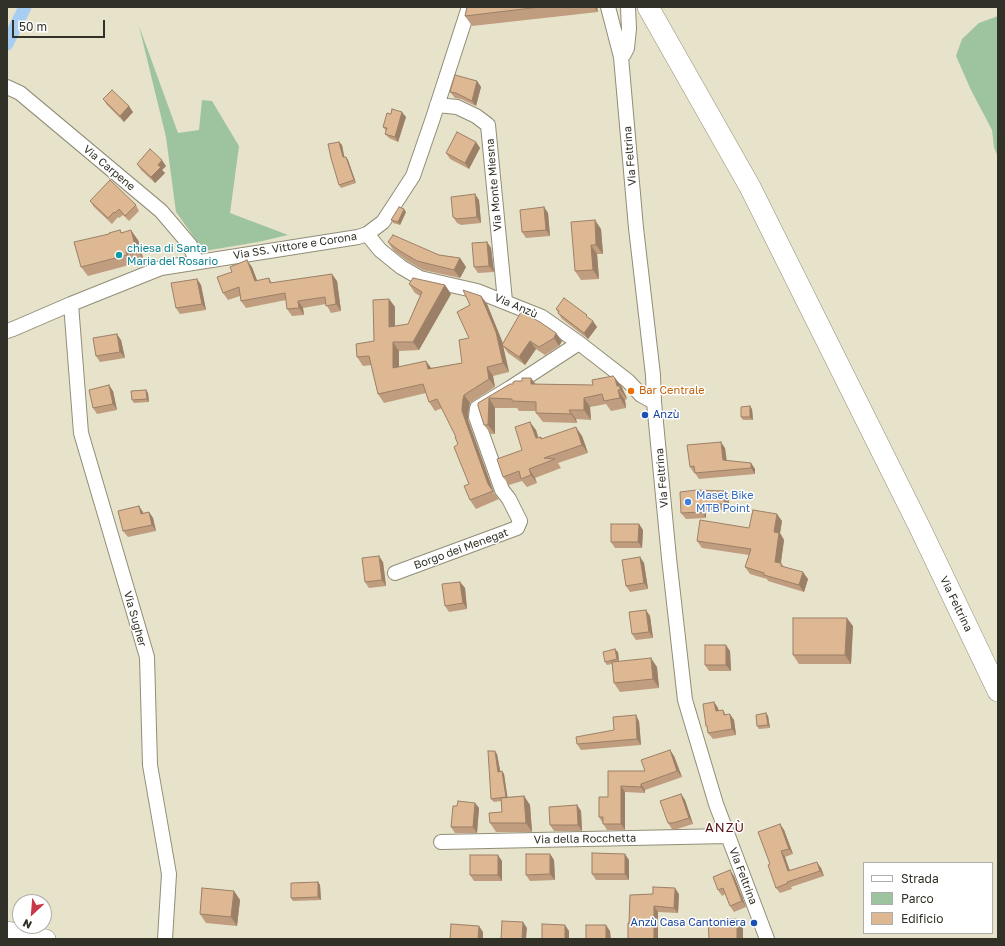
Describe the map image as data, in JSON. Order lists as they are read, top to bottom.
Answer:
{
  "streets": {
    "main road": ["Via Feltrina"],
    "street": [
      "Via Carpene",
      "Via Monte Miesna",
      "Via SS. Vittore e Corona",
      "Via Anzù",
      "Borgo dei Menegat",
      "Via Sugher",
      "Via della Rocchetta"
    ]
  },
  "crossings": [
    ["Via Feltrina", "Via Anzù"],
    ["Via Feltrina", "Via della Rocchetta"],
    ["Via Carpene", "Via SS. Vittore e Corona"],
    ["Via Monte Miesna", "Via SS. Vittore e Corona"],
    ["Via Monte Miesna", "Via Anzù"],
    ["Via SS. Vittore e Corona", "Via Anzù"],
    ["Via SS. Vittore e Corona", "Via Sugher"],
    ["Via Anzù", "Borgo dei Menegat"]
  ],
  "districts": ["ANZÙ"],
  "places": [
    "chiesa di Santa Maria del Rosario",
    "Bar Centrale",
    "Anzù",
    "Maset Bike MTB Point",
    "Anzù Casa Cantoniera"
  ],
  "legend": ["Strada", "Parco", "Edificio"],
  "scale_bar": "50 m",
  "north": "bottom left"
}
